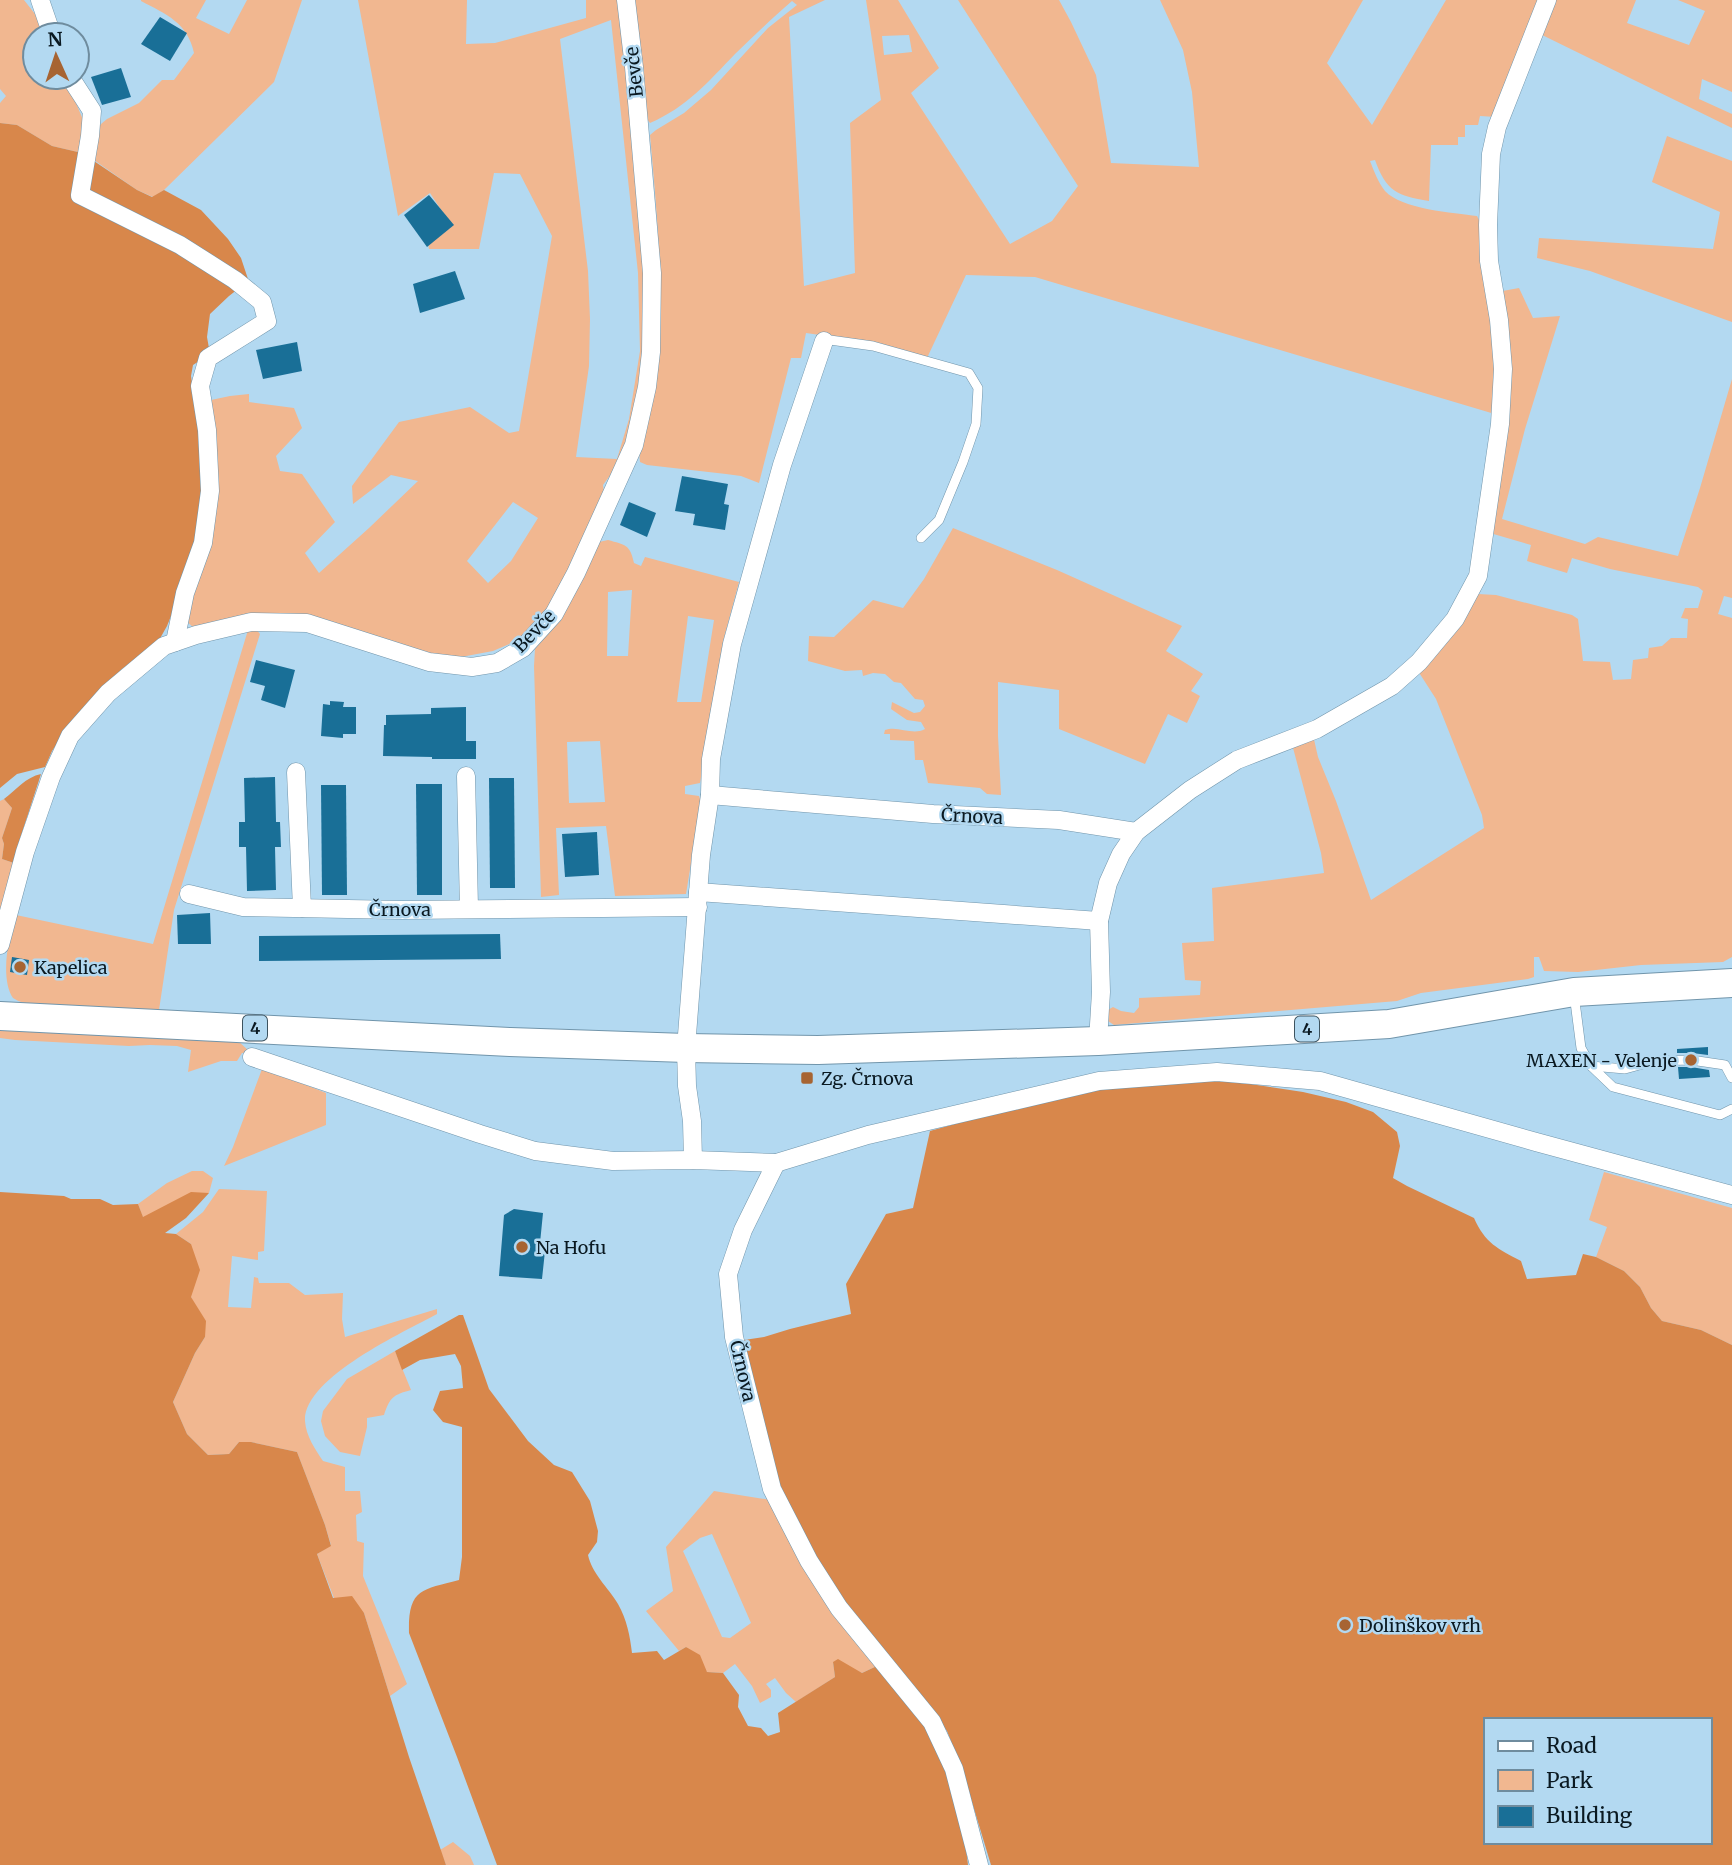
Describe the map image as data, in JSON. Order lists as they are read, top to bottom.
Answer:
{
  "streets": {
    "main road": ["4"],
    "street": ["Bevče", "Črnova"]
  },
  "places": {
    "other": [
      "Kapelica",
      "MAXEN - Velenje",
      "Na Hofu",
      "Dolinškov vrh"
    ],
    "transit": ["Zg. Črnova"]
  },
  "legend": ["Road", "Park", "Building"],
  "north": "top"
}
